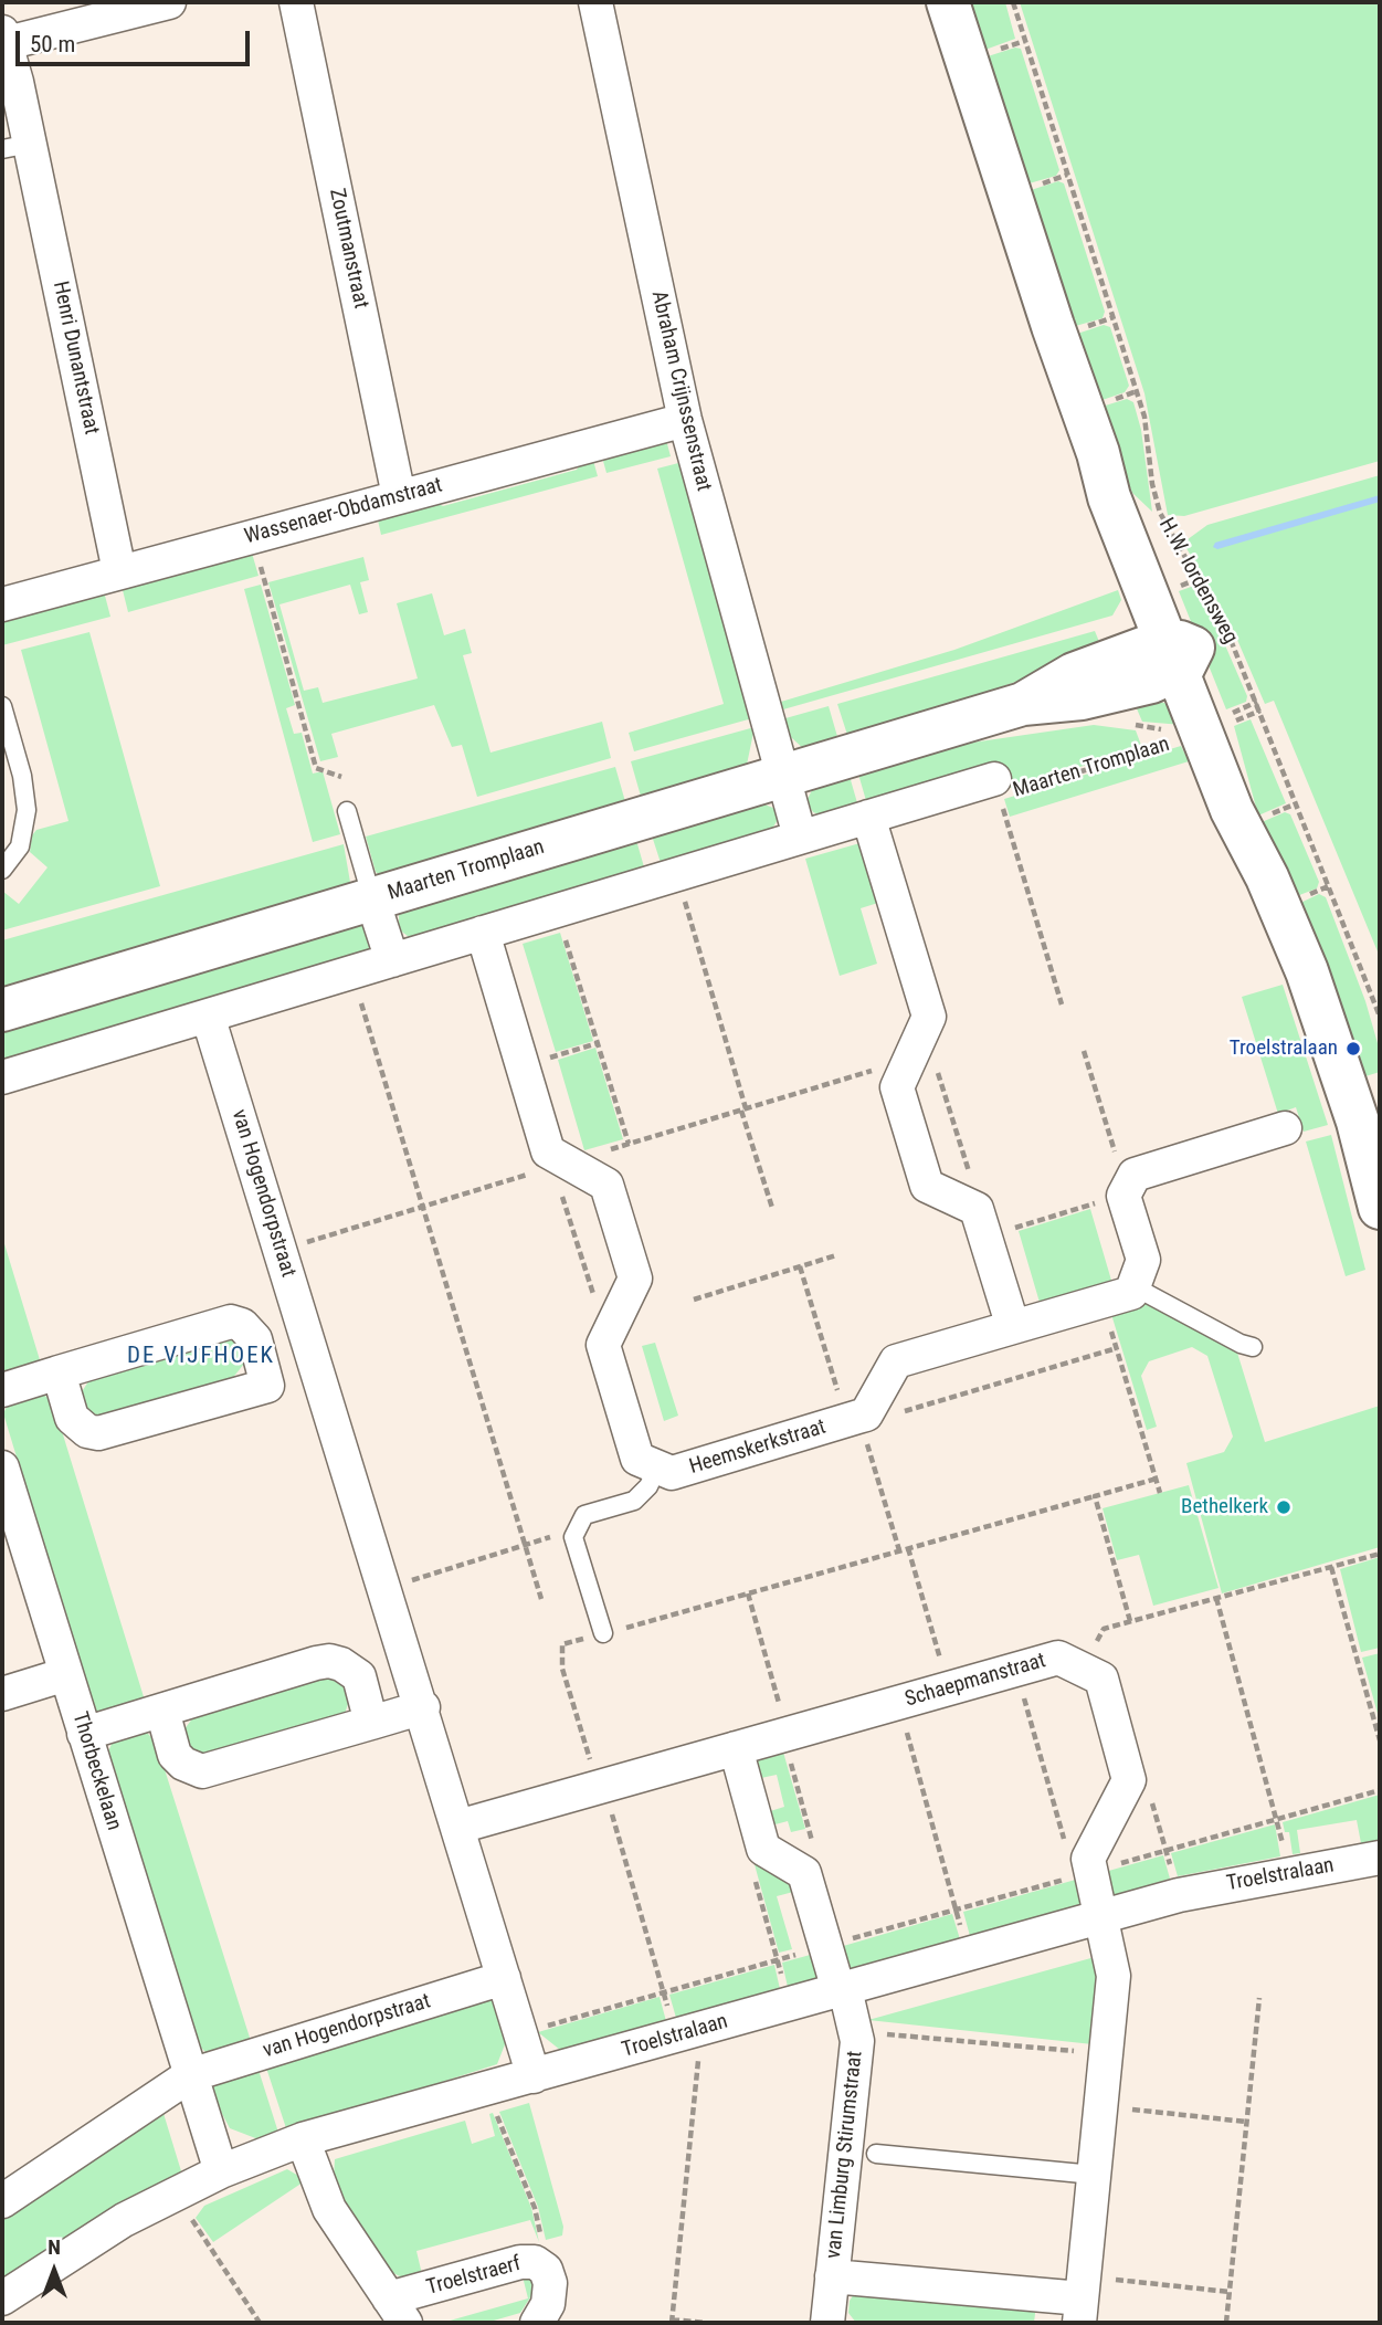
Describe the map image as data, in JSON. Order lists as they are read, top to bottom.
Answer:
{
  "streets": {
    "main road": ["H.W. Iordensweg", "Maarten Tromplaan"],
    "street": [
      "Zoutmanstraat",
      "Henri Dunantstraat",
      "Abraham Crijnssenstraat",
      "Wassenaer-Obdamstraat",
      "van Hogendorpstraat",
      "Heemskerkstraat",
      "Schaepmanstraat",
      "Thorbeckelaan",
      "Troelstralaan",
      "van Limburg Stirumstraat",
      "Troelstraerf"
    ]
  },
  "crossings": [
    ["Zoutmanstraat", "Wassenaer-Obdamstraat"],
    ["Henri Dunantstraat", "Wassenaer-Obdamstraat"],
    ["Abraham Crijnssenstraat", "Wassenaer-Obdamstraat"],
    ["Abraham Crijnssenstraat", "Maarten Tromplaan"],
    ["H.W. Iordensweg", "Maarten Tromplaan"],
    ["Maarten Tromplaan", "van Hogendorpstraat"],
    ["van Hogendorpstraat", "Schaepmanstraat"],
    ["van Hogendorpstraat", "Thorbeckelaan"],
    ["van Hogendorpstraat", "Troelstralaan"],
    ["Thorbeckelaan", "Troelstralaan"],
    ["Troelstralaan", "van Limburg Stirumstraat"],
    ["Troelstralaan", "Troelstraerf"]
  ],
  "districts": ["DE VIJFHOEK"],
  "places": ["Troelstralaan", "Bethelkerk"],
  "scale_bar": "50 m",
  "north": "top"
}
